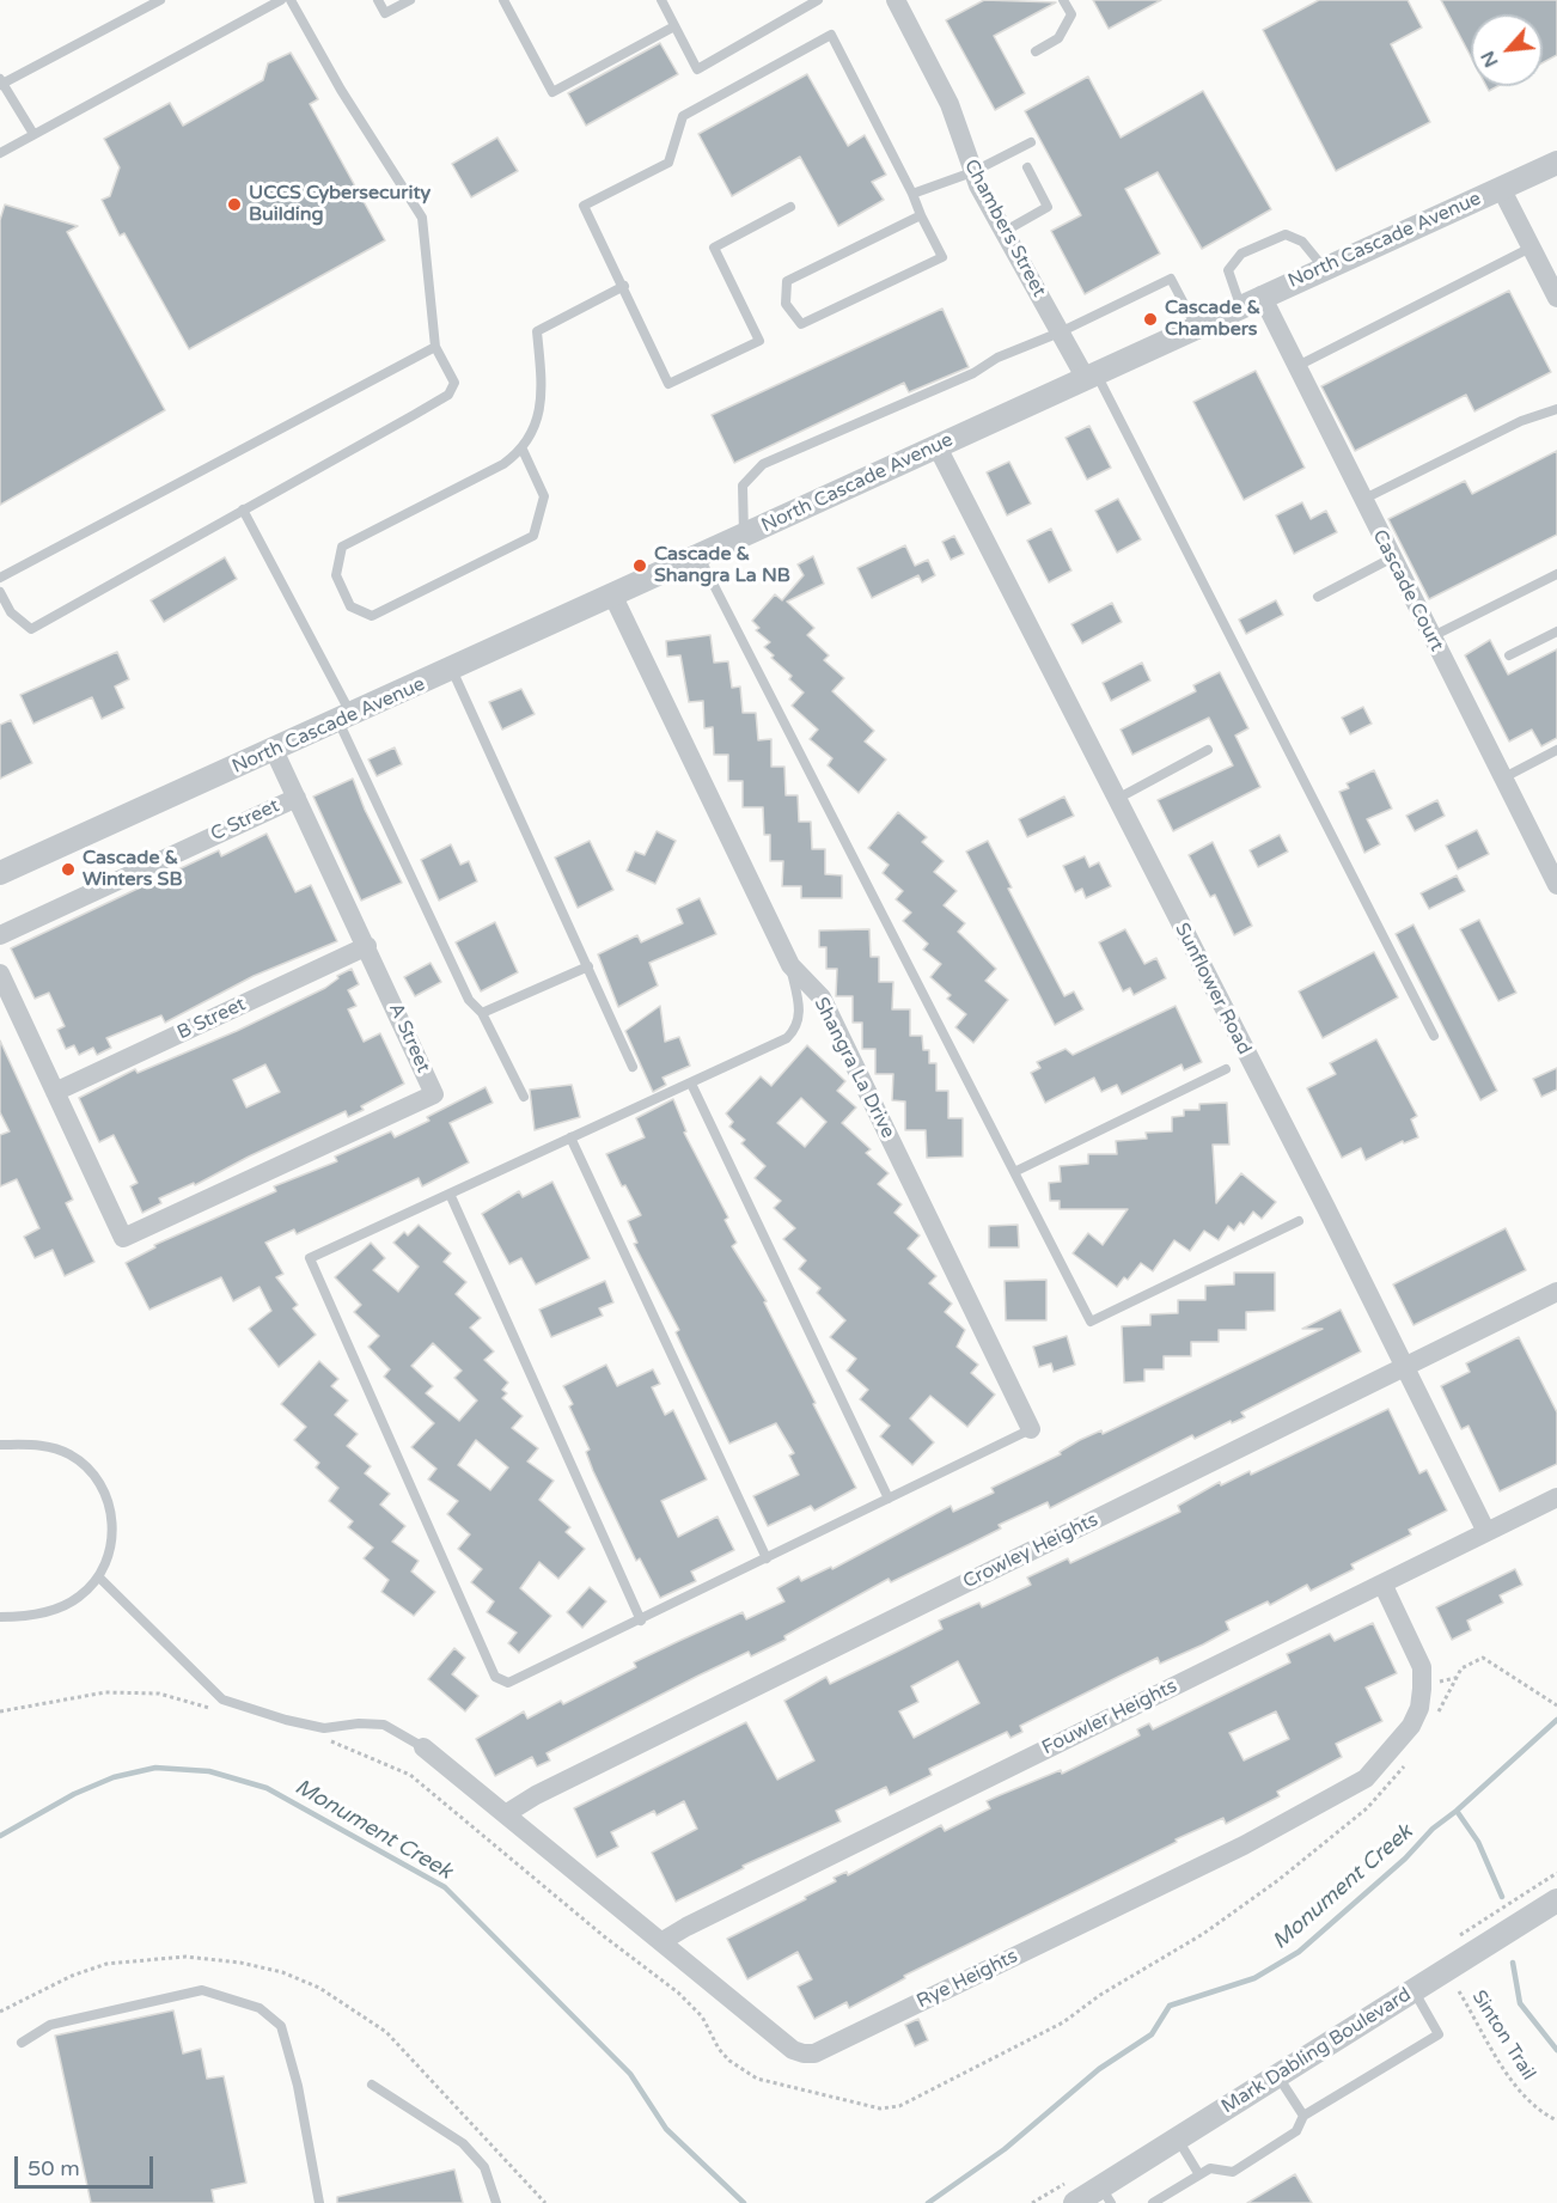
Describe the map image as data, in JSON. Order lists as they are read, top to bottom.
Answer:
{
  "streets": {
    "street": [
      "Chambers Street",
      "North Cascade Avenue",
      "Cascade Court",
      "C Street",
      "Sunflower Road",
      "B Street",
      "A Street",
      "Shangra La Drive",
      "Crowley Heights",
      "Fouwler Heights",
      "Rye Heights",
      "Mark Dabling Boulevard"
    ],
    "path": ["Sinton Trail"]
  },
  "crossings": [
    ["Chambers Street", "North Cascade Avenue"],
    ["North Cascade Avenue", "Cascade Court"],
    ["North Cascade Avenue", "Sunflower Road"],
    ["North Cascade Avenue", "A Street"],
    ["North Cascade Avenue", "Shangra La Drive"],
    ["C Street", "A Street"],
    ["Sunflower Road", "Crowley Heights"],
    ["Sunflower Road", "Fouwler Heights"],
    ["B Street", "A Street"],
    ["Crowley Heights", "Rye Heights"],
    ["Fouwler Heights", "Rye Heights"]
  ],
  "water": ["Monument Creek"],
  "places": [
    "UCCS Cybersecurity Building",
    "Cascade & Chambers",
    "Cascade & Shangra La NB",
    "Cascade & Winters SB"
  ],
  "scale_bar": "50 m",
  "north": "bottom left"
}
